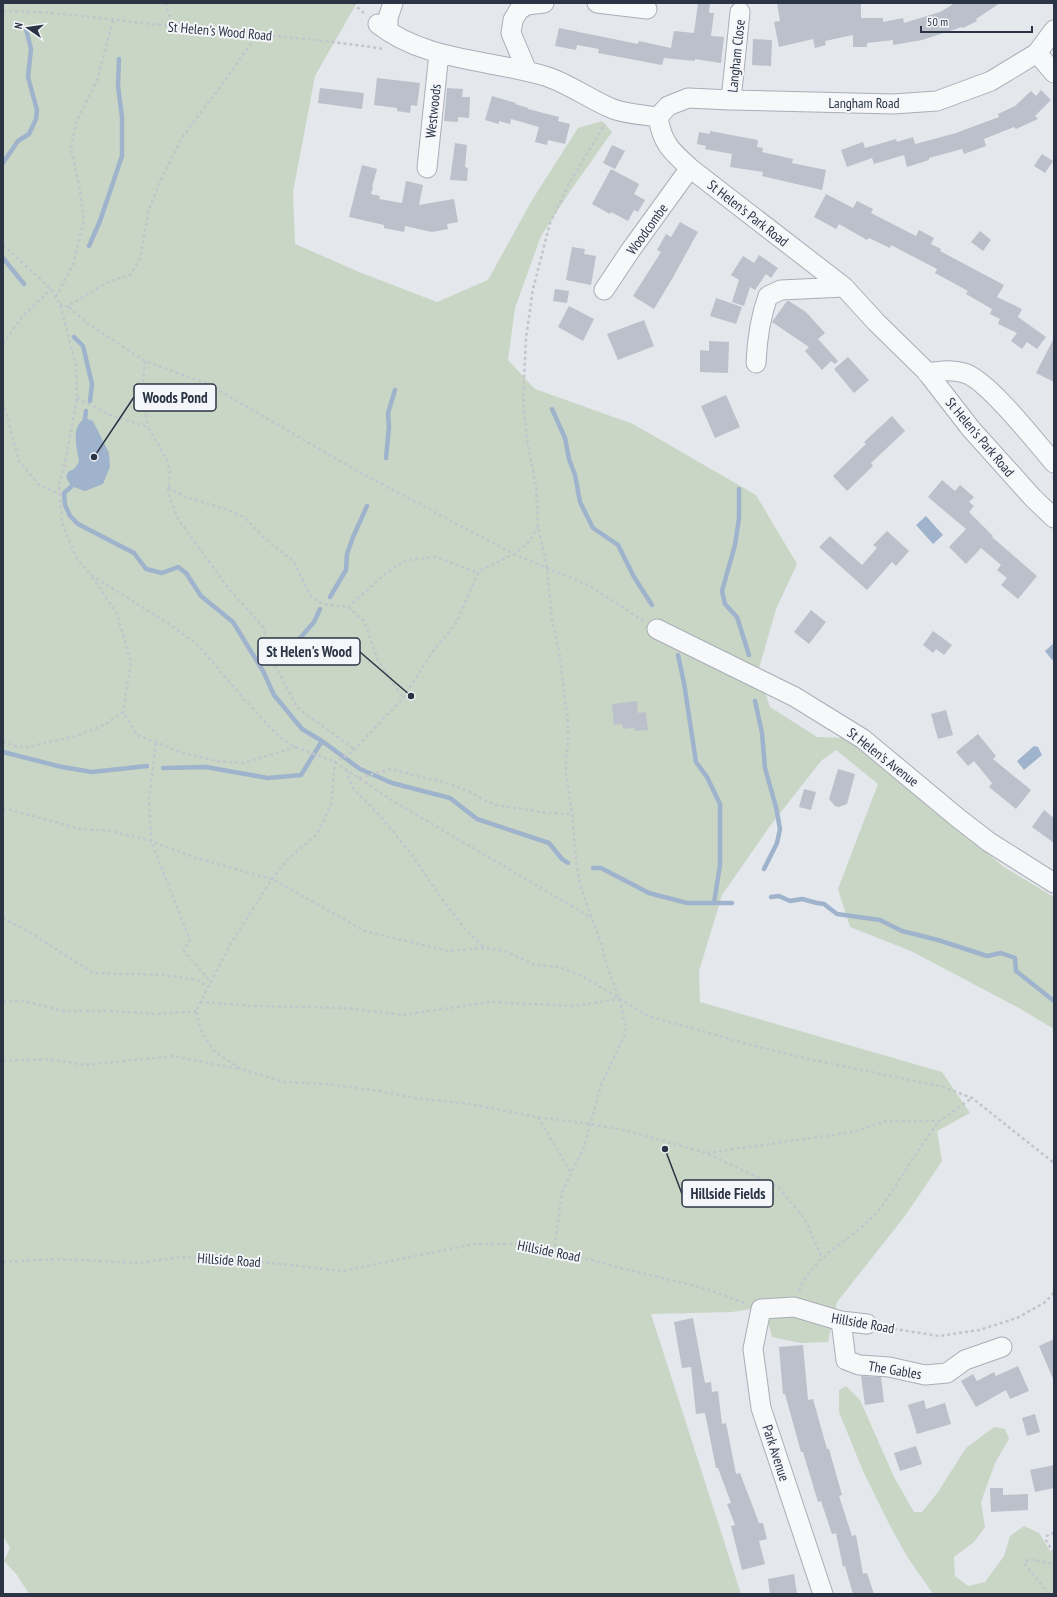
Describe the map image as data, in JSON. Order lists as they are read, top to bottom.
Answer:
{
  "streets": {
    "street": [
      "Langham Close",
      "Langham Road",
      "Westwoods",
      "St Helen's Park Road",
      "Woodcombe",
      "St Helen's Avenue",
      "Hillside Road",
      "The Gables",
      "Park Avenue"
    ],
    "path": ["St Helen's Wood Road"]
  },
  "crossings": [
    ["Langham Close", "Langham Road"],
    ["Langham Road", "St Helen's Park Road"],
    ["St Helen's Park Road", "Woodcombe"],
    ["Hillside Road", "The Gables"],
    ["Hillside Road", "Park Avenue"]
  ],
  "places": ["Woods Pond", "St Helen's Wood", "Hillside Fields"],
  "scale_bar": "50 m",
  "north": "left"
}
